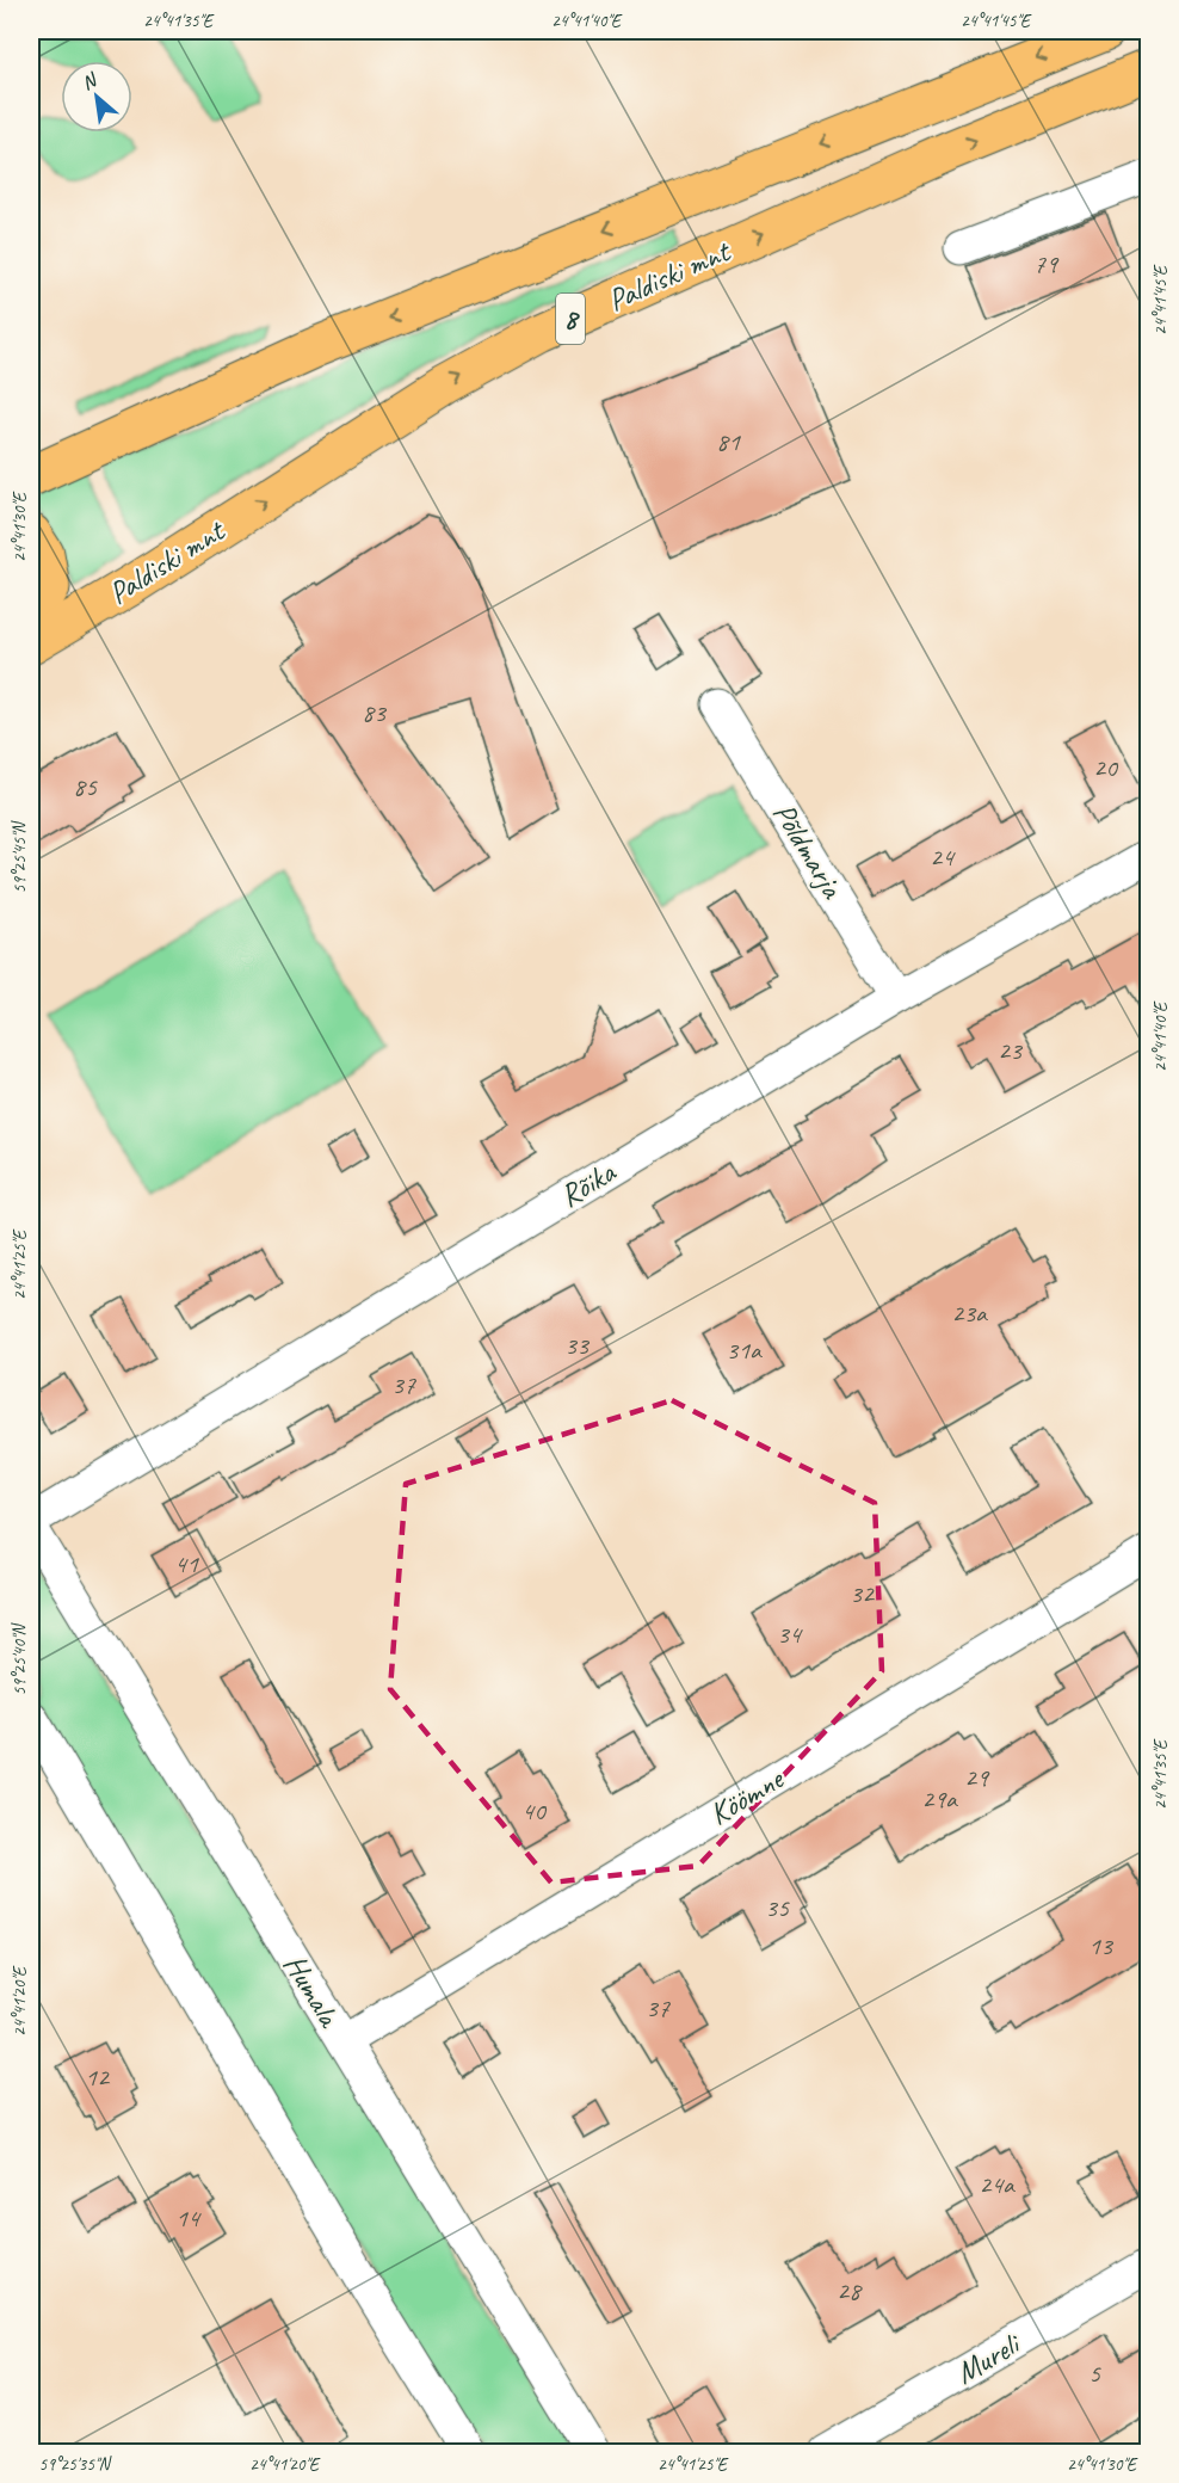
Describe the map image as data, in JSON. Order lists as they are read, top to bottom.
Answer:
{
  "streets": {
    "main road": ["Paldiski mnt", "8"],
    "street": [
      "Põldmarja",
      "Rõika",
      "Köömne",
      "Humala",
      "Mureli"
    ]
  },
  "crossings": [
    ["Põldmarja", "Rõika"],
    ["Köömne", "Humala"]
  ],
  "house_numbers": [
    "79",
    "81",
    "83",
    "20",
    "85",
    "24",
    "23",
    "23a",
    "33",
    "31a",
    "37",
    "41",
    "32",
    "34",
    "29",
    "29a",
    "40",
    "35",
    "13",
    "37",
    "12",
    "24a",
    "14",
    "28",
    "5"
  ],
  "north": "top left",
  "coordinates": [
    "24°41'35\"E",
    "24°41'40\"E",
    "24°41'45\"E",
    "24°41'30\"E",
    "59°25'45\"N",
    "24°41'25\"E",
    "59°25'40\"N",
    "24°41'20\"E",
    "59°25'35\"N"
  ]
}
